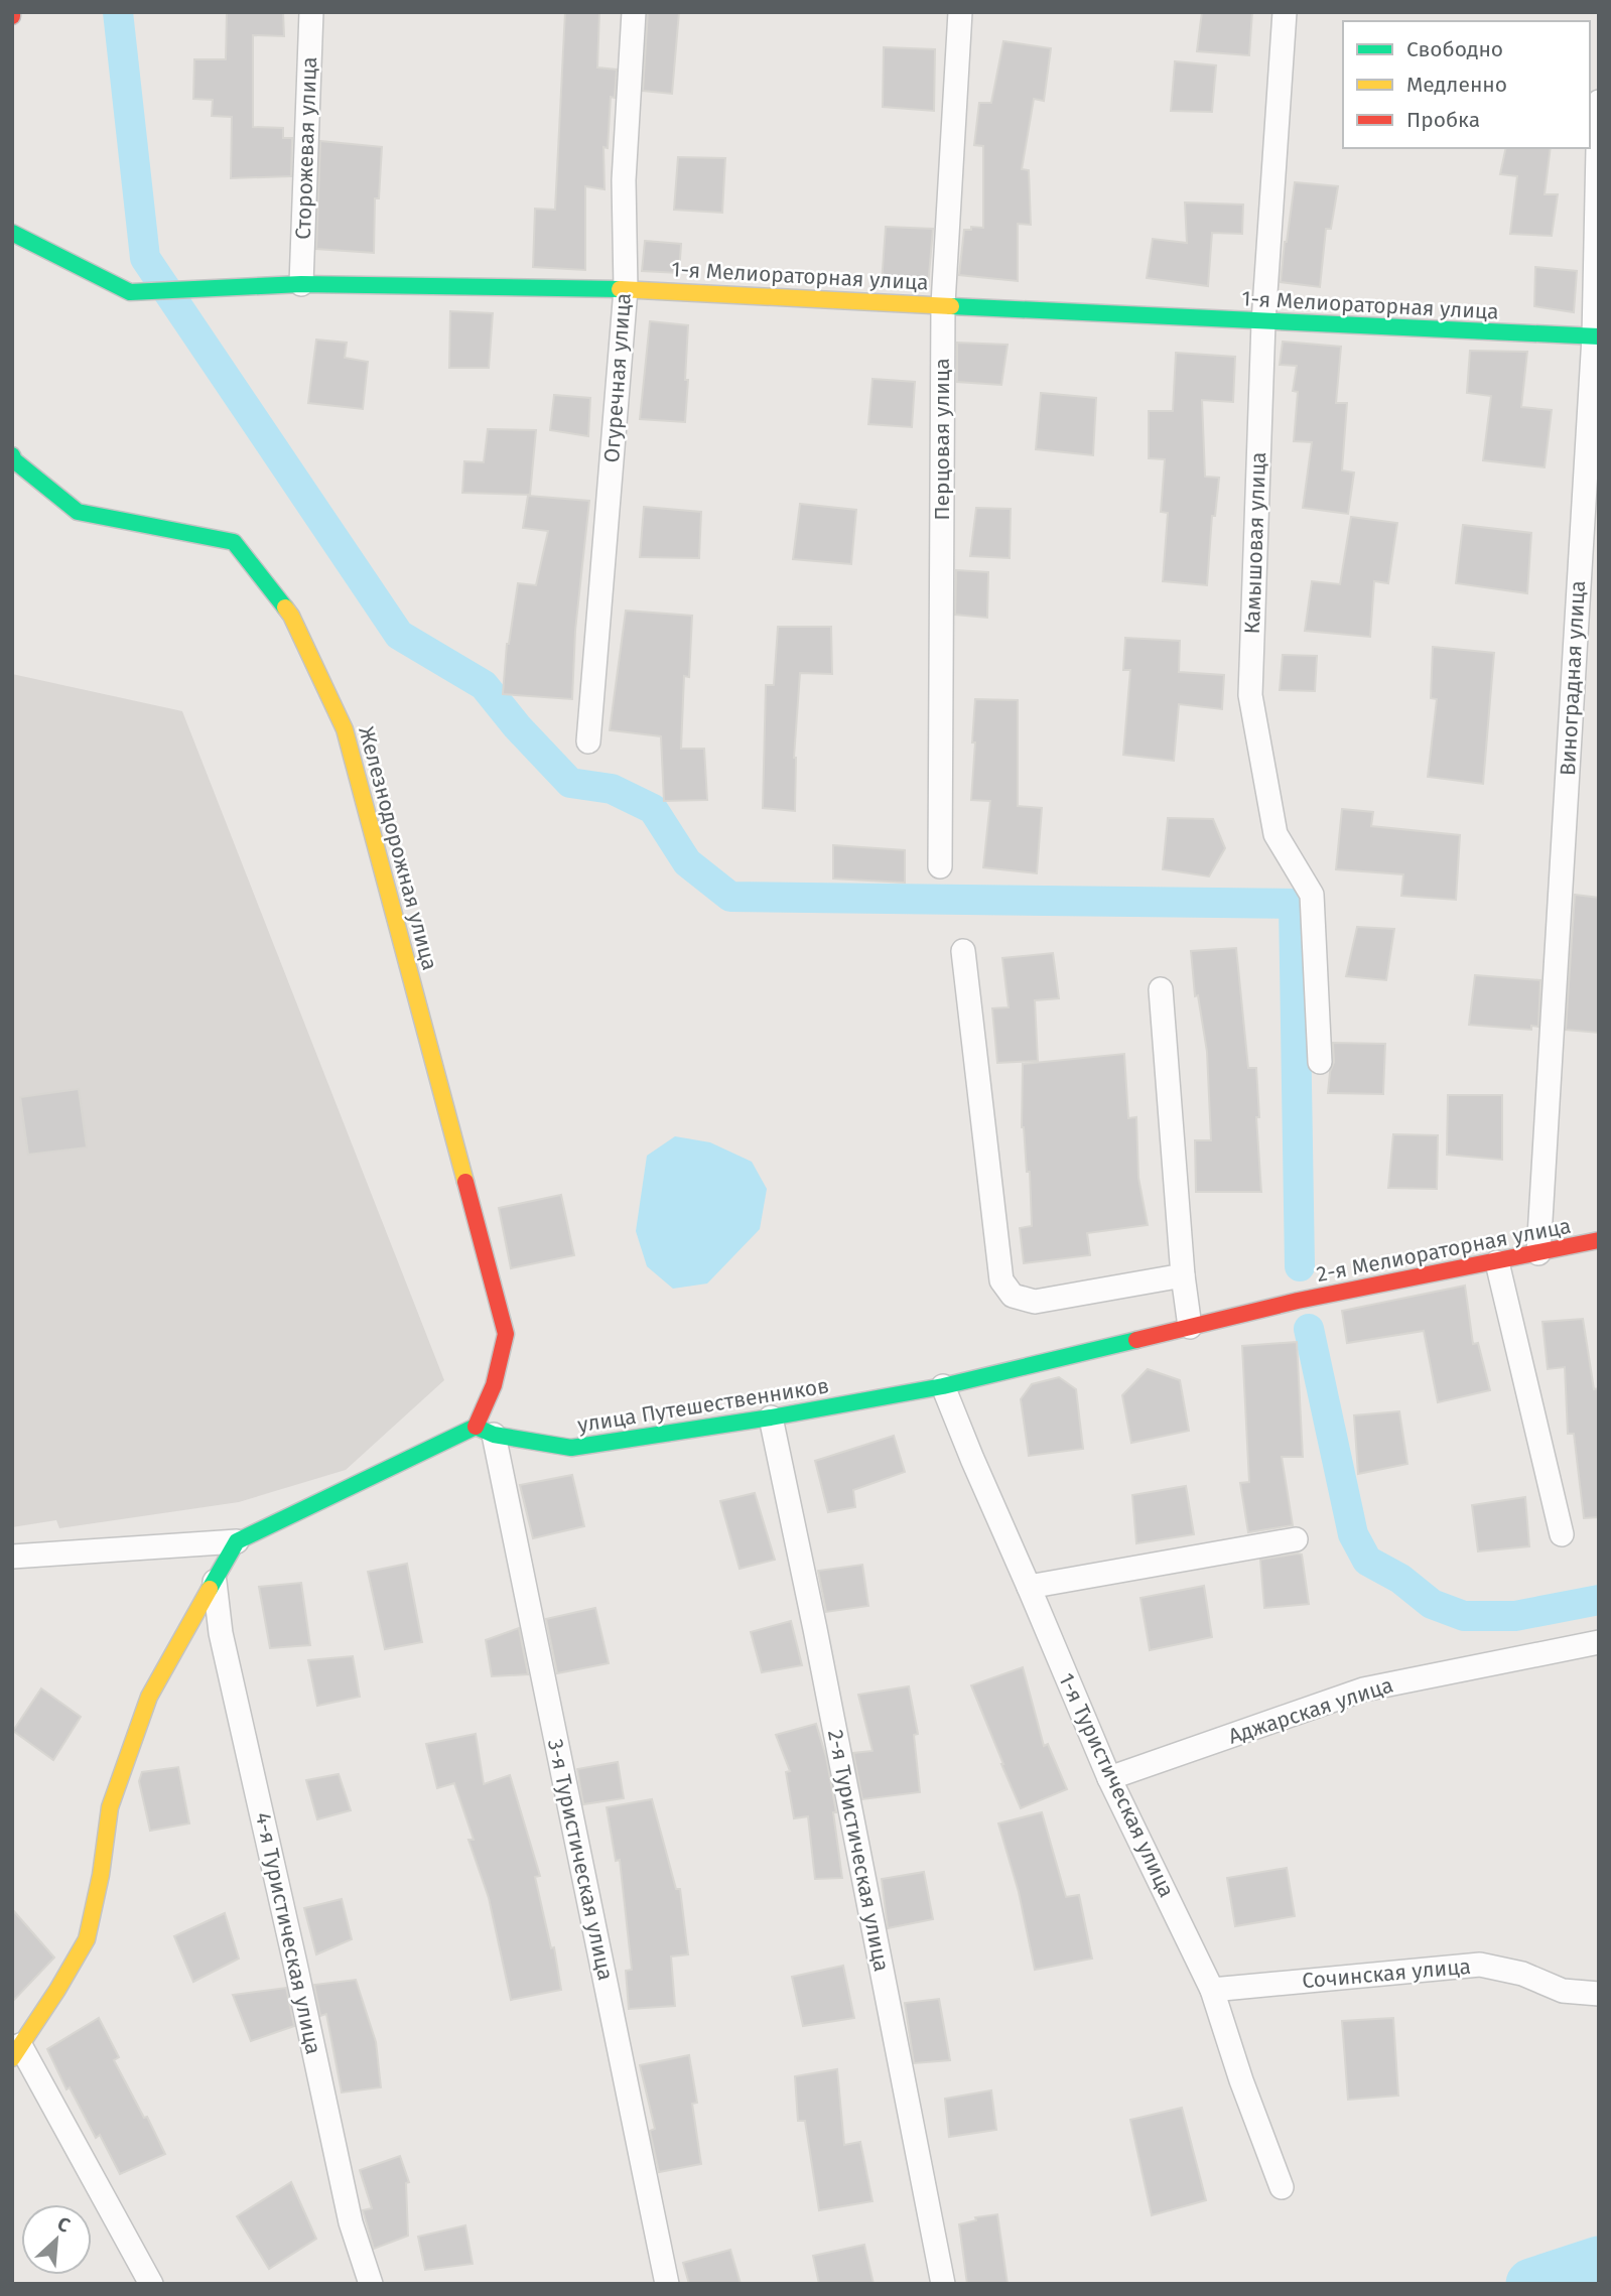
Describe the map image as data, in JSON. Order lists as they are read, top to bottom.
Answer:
{
  "streets": {
    "street": [
      "Сторожевая улица",
      "1-я Мелиораторная улица",
      "Огуречная улица",
      "Перцовая улица",
      "Камышовая улица",
      "Виноградная улица",
      "Железнодорожная улица",
      "2-я Мелиораторная улица",
      "улица Путешественников",
      "Аджарская улица",
      "1-я Туристическая улица",
      "2-я Туристическая улица",
      "3-я Туристическая улица",
      "4-я Туристическая улица",
      "Сочинская улица"
    ]
  },
  "crossings": [
    ["Сторожевая улица", "1-я Мелиораторная улица"],
    ["1-я Мелиораторная улица", "Огуречная улица"],
    ["1-я Мелиораторная улица", "Перцовая улица"],
    ["1-я Мелиораторная улица", "Камышовая улица"],
    ["1-я Мелиораторная улица", "Виноградная улица"],
    ["Виноградная улица", "2-я Мелиораторная улица"],
    ["Железнодорожная улица", "улица Путешественников"],
    ["Железнодорожная улица", "3-я Туристическая улица"],
    ["2-я Мелиораторная улица", "улица Путешественников"],
    ["улица Путешественников", "1-я Туристическая улица"],
    ["улица Путешественников", "2-я Туристическая улица"],
    ["улица Путешественников", "3-я Туристическая улица"],
    ["Аджарская улица", "1-я Туристическая улица"],
    ["1-я Туристическая улица", "Сочинская улица"]
  ],
  "legend": ["Свободно", "Медленно", "Пробка"],
  "north": "top right"
}
